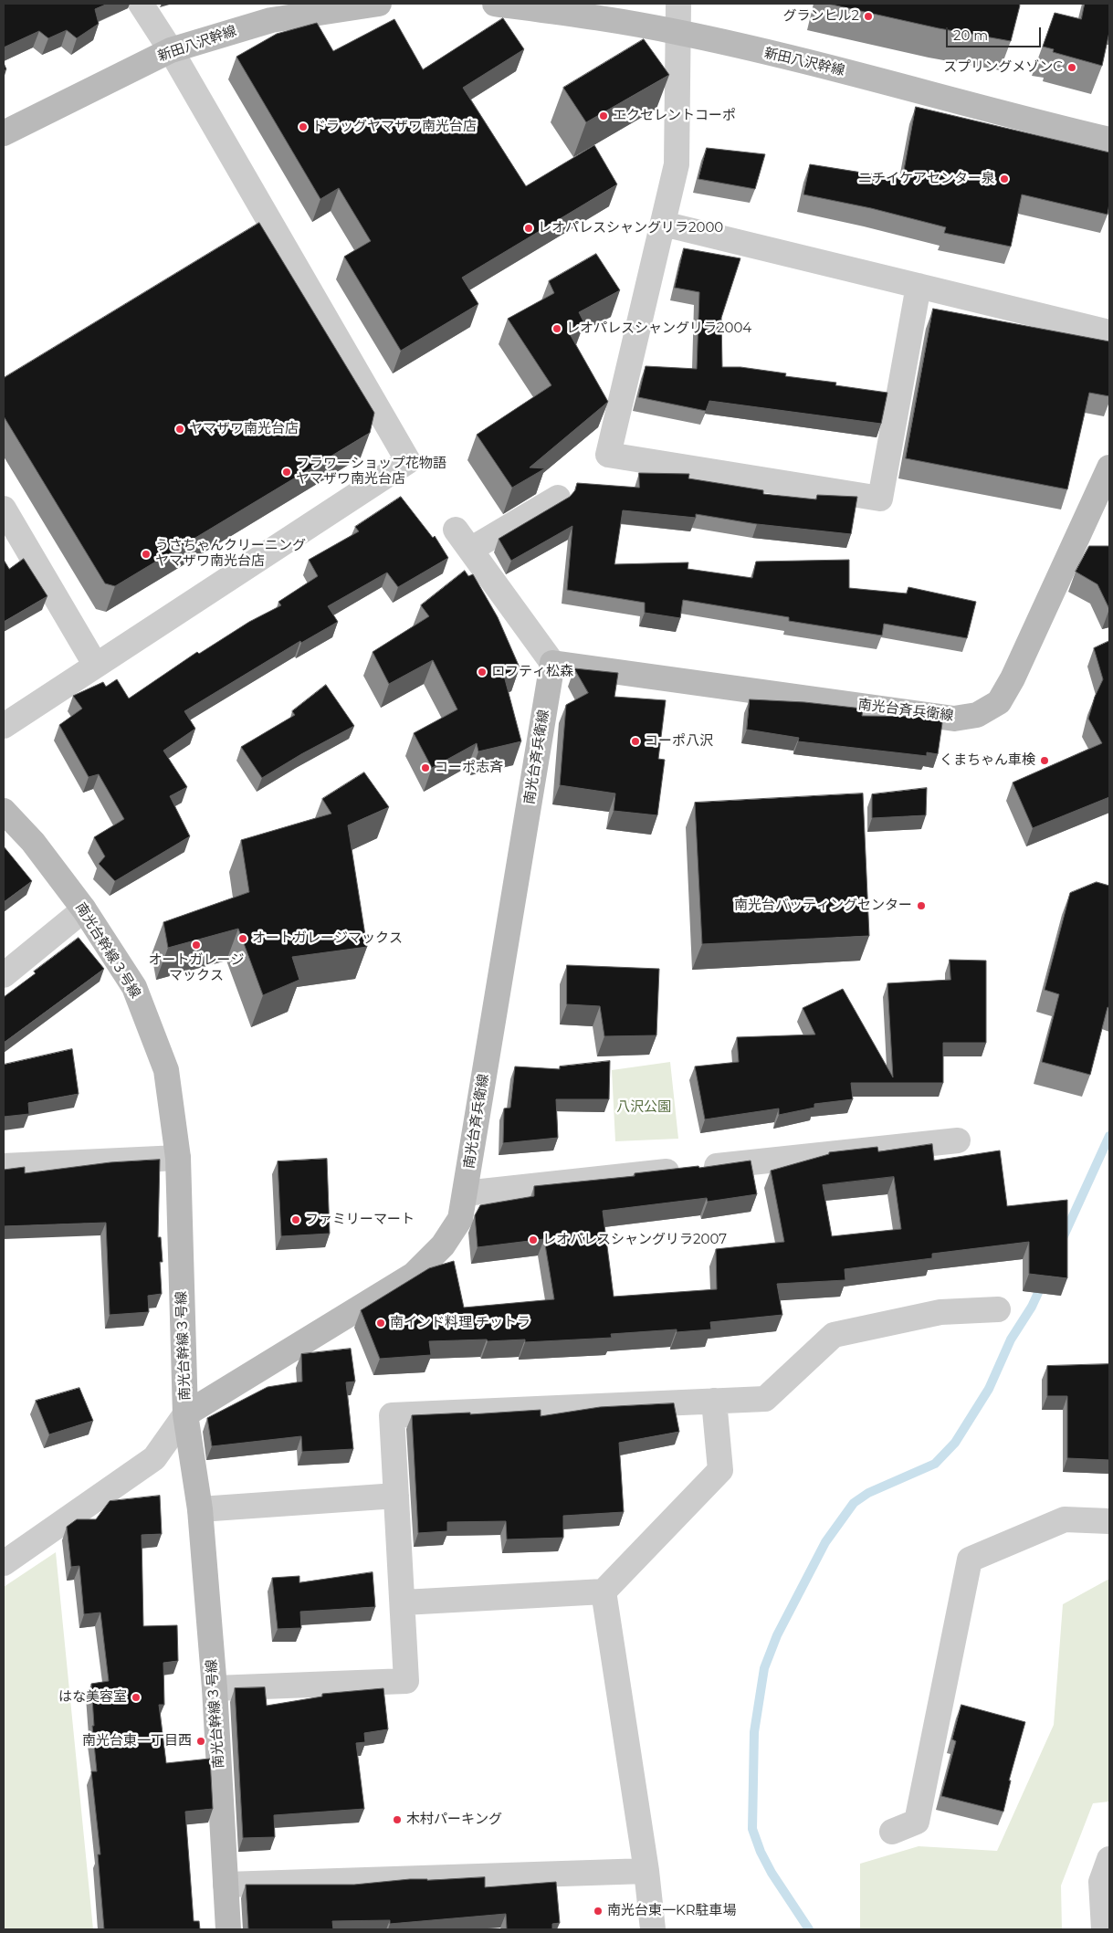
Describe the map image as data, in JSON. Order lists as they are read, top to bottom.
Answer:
{
  "streets": {
    "street": ["新田八沢幹線", "南光台斉兵衛線", "南光台幹線３号線"]
  },
  "crossings": [
    ["南光台斉兵衛線", "南光台幹線３号線"]
  ],
  "parks": ["八沢公園"],
  "places": [
    "グランヒル2",
    "スプリングメゾンC",
    "エクセレントコーポ",
    "ドラッグヤマザワ南光台店",
    "ニチイケアセンター泉",
    "レオパレスシャングリラ2000",
    "レオパレスシャングリラ2004",
    "ヤマザワ南光台店",
    "フラワーショップ花物語 ヤマザワ南光台店",
    "うさちゃんクリーニング ヤマザワ南光台店",
    "ロフティ松森",
    "コーポ八沢",
    "くまちゃん車検",
    "コーポ志斉",
    "南光台バッティングセンター",
    "オートガレージマックス",
    "オートガレージ マックス",
    "ファミリーマート",
    "レオパレスシャングリラ2007",
    "南インド料理 チットラ",
    "はな美容室",
    "南光台東一丁目西",
    "木村パーキング",
    "南光台東一KR駐車場"
  ],
  "scale_bar": "20 m"
}
